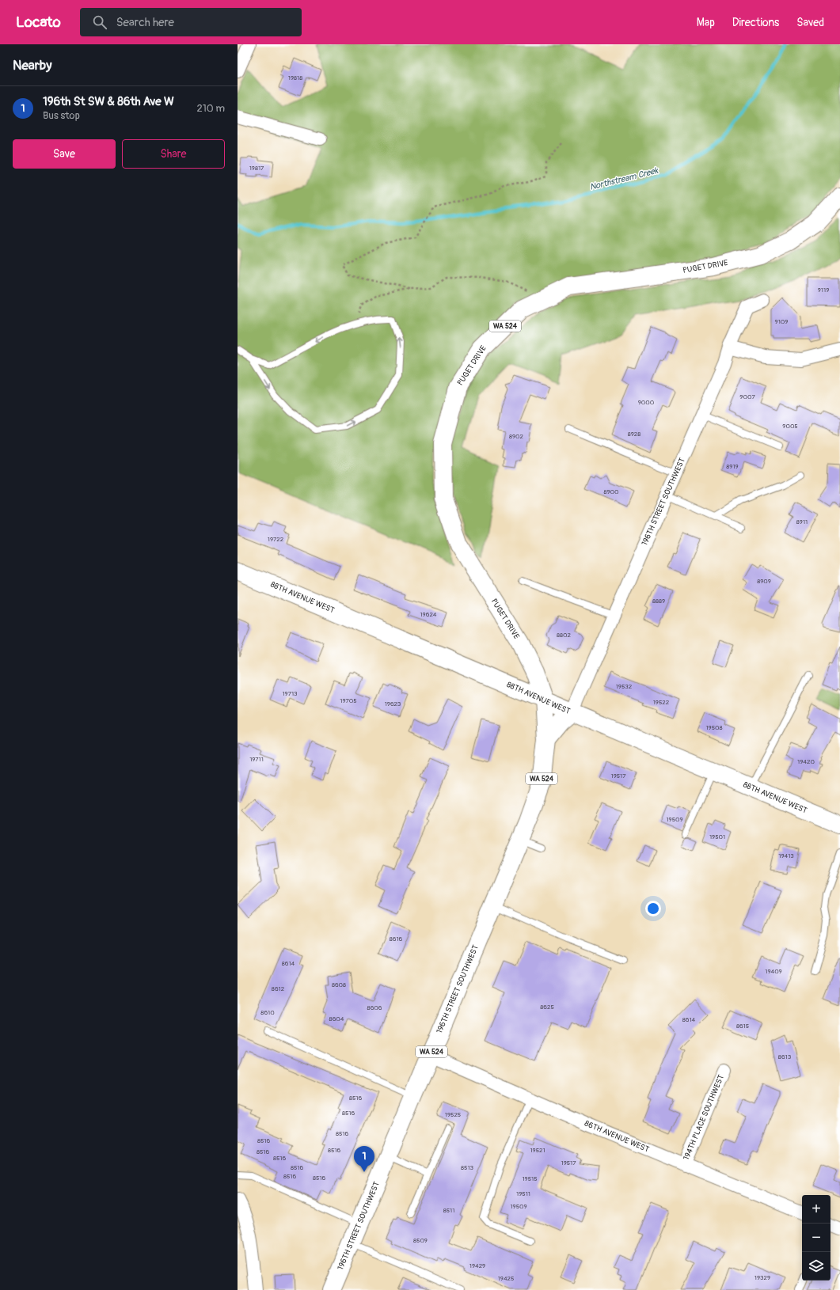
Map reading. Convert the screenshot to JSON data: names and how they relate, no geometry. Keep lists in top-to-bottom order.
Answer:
{
  "streets": {
    "main road": [
      "PUGET DRIVE",
      "WA 524",
      "196TH STREET SOUTHWEST",
      "88TH AVENUE WEST"
    ],
    "street": ["194TH PLACE SOUTHWEST", "86TH AVENUE WEST"]
  },
  "crossings": [
    ["PUGET DRIVE", "196TH STREET SOUTHWEST"],
    ["PUGET DRIVE", "88TH AVENUE WEST"],
    ["196TH STREET SOUTHWEST", "88TH AVENUE WEST"],
    ["196TH STREET SOUTHWEST", "86TH AVENUE WEST"],
    ["194TH PLACE SOUTHWEST", "86TH AVENUE WEST"]
  ],
  "water": ["Northstream Creek"],
  "house_numbers": [
    "19818",
    "19817",
    "9119",
    "9109",
    "9007",
    "9000",
    "9005",
    "8928",
    "8902",
    "8919",
    "8900",
    "8911",
    "19722",
    "8909",
    "8889",
    "19624",
    "8802",
    "19532",
    "19713",
    "19705",
    "19522",
    "19623",
    "19508",
    "19711",
    "19420",
    "19517",
    "19509",
    "19501",
    "19413",
    "8616",
    "8614",
    "19409",
    "8608",
    "8612",
    "8625",
    "8606",
    "8610",
    "8604",
    "8614",
    "8615",
    "8613",
    "8516",
    "8516",
    "19525",
    "8516",
    "8516",
    "8516",
    "19521",
    "8516",
    "8516",
    "19517",
    "8516",
    "8513",
    "8516",
    "8516",
    "19515",
    "19511",
    "19509",
    "8511",
    "8509",
    "19429",
    "19329",
    "19425"
  ],
  "page": {
    "header": "Locato",
    "search": "Search here",
    "nav": ["Map", "Directions", "Saved"],
    "heading": "Nearby",
    "list": [
      {
        "mark": "1",
        "name": "196th St SW & 86th Ave W",
        "note": "Bus stop",
        "value": "210 m"
      }
    ],
    "buttons": ["Save", "Share"],
    "pins": "1",
    "map_buttons": ["+", "−"]
  }
}
